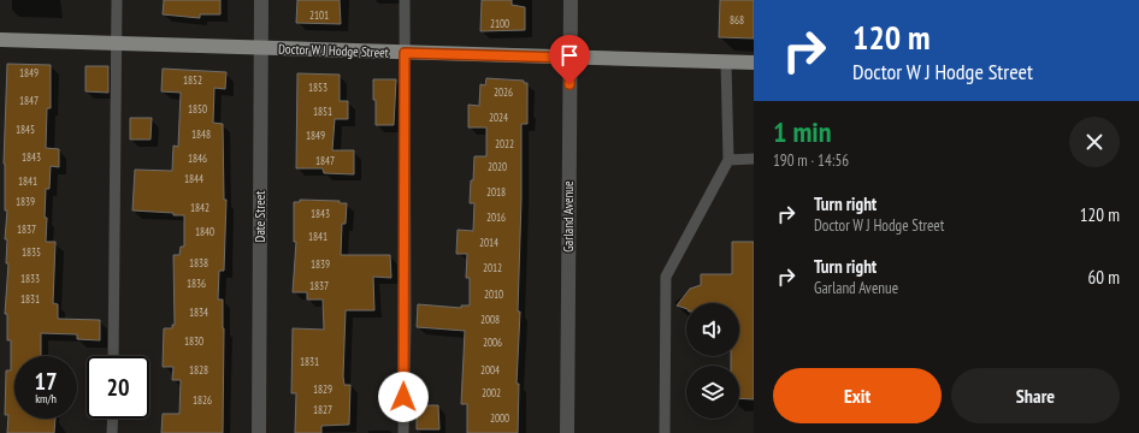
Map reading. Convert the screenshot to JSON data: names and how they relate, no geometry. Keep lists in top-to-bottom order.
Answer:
{
  "streets": {
    "main road": ["Doctor W J Hodge Street"],
    "street": ["Date Street", "Garland Avenue"]
  },
  "crossings": [
    ["Doctor W J Hodge Street", "Date Street"],
    ["Doctor W J Hodge Street", "Garland Avenue"]
  ],
  "house_numbers": [
    "2101",
    "868",
    "2100",
    "1849",
    "1852",
    "1853",
    "2026",
    "1847",
    "1850",
    "1851",
    "2024",
    "1845",
    "1848",
    "1849",
    "2022",
    "1843",
    "1846",
    "1847",
    "2020",
    "1844",
    "1841",
    "2018",
    "1839",
    "1842",
    "1843",
    "2016",
    "1837",
    "1840",
    "1841",
    "2014",
    "1835",
    "1838",
    "1839",
    "2012",
    "1833",
    "1836",
    "1837",
    "2010",
    "1831",
    "1834",
    "2008",
    "1830",
    "2006",
    "1831",
    "1828",
    "2004",
    "1829",
    "2002",
    "1826",
    "1827",
    "2000"
  ],
  "page": {
    "turn": ["120 m", "Doctor W J Hodge Street"],
    "heading": ["1 min", "190 m · 14:56"],
    "list": [
      {
        "name": "Turn right",
        "note": "Doctor W J Hodge Street",
        "value": "120 m"
      },
      {
        "name": "Turn right",
        "note": "Garland Avenue",
        "value": "60 m"
      }
    ],
    "speed": "17 km/h",
    "limit": "20",
    "buttons": ["Exit", "Share"]
  }
}
